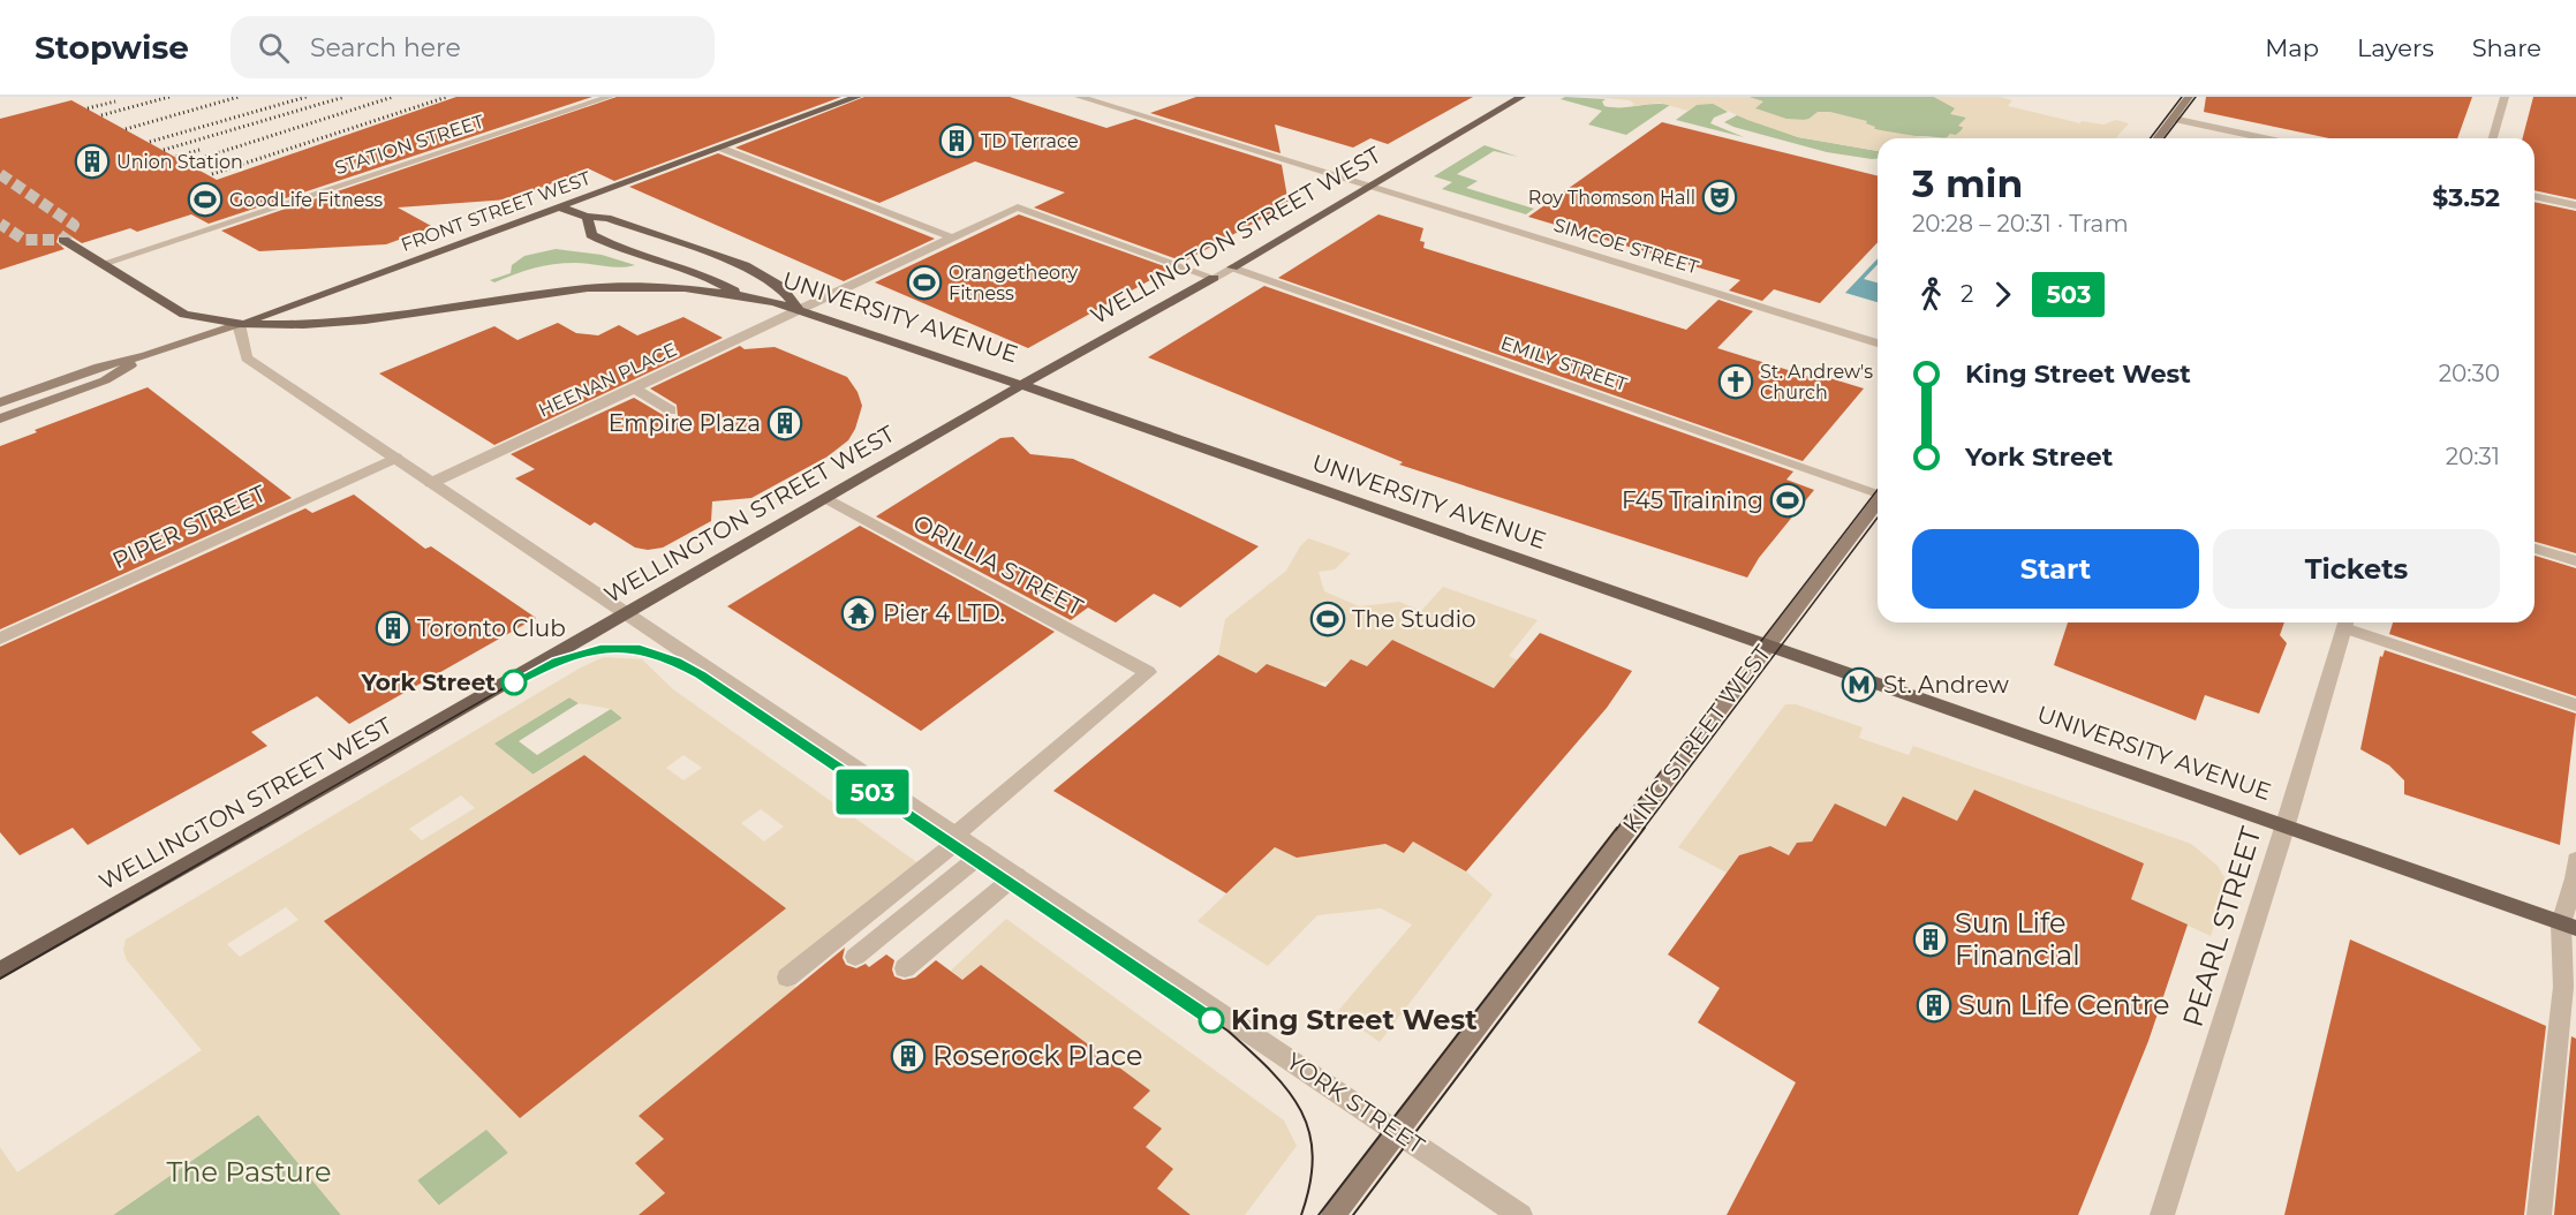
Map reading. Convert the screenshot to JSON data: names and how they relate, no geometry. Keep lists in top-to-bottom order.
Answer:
{
  "streets": {
    "main road": [
      "FRONT STREET WEST",
      "WELLINGTON STREET WEST",
      "UNIVERSITY AVENUE",
      "KING STREET WEST"
    ],
    "street": [
      "STATION STREET",
      "SIMCOE STREET",
      "EMILY STREET",
      "HEENAN PLACE",
      "PIPER STREET",
      "ORILLIA STREET",
      "PEARL STREET",
      "YORK STREET"
    ]
  },
  "crossings": [
    ["FRONT STREET WEST", "UNIVERSITY AVENUE"],
    ["FRONT STREET WEST", "YORK STREET"],
    ["WELLINGTON STREET WEST", "SIMCOE STREET"],
    ["WELLINGTON STREET WEST", "UNIVERSITY AVENUE"],
    ["WELLINGTON STREET WEST", "EMILY STREET"],
    ["WELLINGTON STREET WEST", "HEENAN PLACE"],
    ["WELLINGTON STREET WEST", "ORILLIA STREET"],
    ["WELLINGTON STREET WEST", "YORK STREET"],
    ["UNIVERSITY AVENUE", "HEENAN PLACE"],
    ["UNIVERSITY AVENUE", "KING STREET WEST"],
    ["UNIVERSITY AVENUE", "PEARL STREET"],
    ["UNIVERSITY AVENUE", "YORK STREET"],
    ["HEENAN PLACE", "YORK STREET"],
    ["PIPER STREET", "YORK STREET"],
    ["ORILLIA STREET", "YORK STREET"],
    ["KING STREET WEST", "YORK STREET"]
  ],
  "parks": ["The Pasture"],
  "places": {
    "building": [
      "TD Terrace",
      "Union Station",
      "Empire Plaza",
      "Toronto Club",
      "Sun Life Financial",
      "Sun Life Centre",
      "Roserock Place"
    ],
    "theatre": ["Roy Thomson Hall"],
    "sports": [
      "GoodLife Fitness",
      "Orangetheory Fitness",
      "F45 Training",
      "The Studio"
    ],
    "church": ["St. Andrew's Church"],
    "temple": ["Pier 4 LTD."],
    "other": ["York Street", "King Street West"],
    "metro station": ["St. Andrew"]
  },
  "lines": ["tram line 503"],
  "page": {
    "header": "Stopwise",
    "search": "Search here",
    "nav": ["Map", "Layers", "Share"],
    "on_map": "503",
    "heading": ["3 min", "20:28 – 20:31 · Tram", "$3.52"],
    "legs": ["2", "503"],
    "list": [
      {
        "name": "King Street West",
        "value": "20:30"
      },
      {
        "name": "York Street",
        "value": "20:31"
      }
    ],
    "buttons": ["Start", "Tickets"]
  }
}
